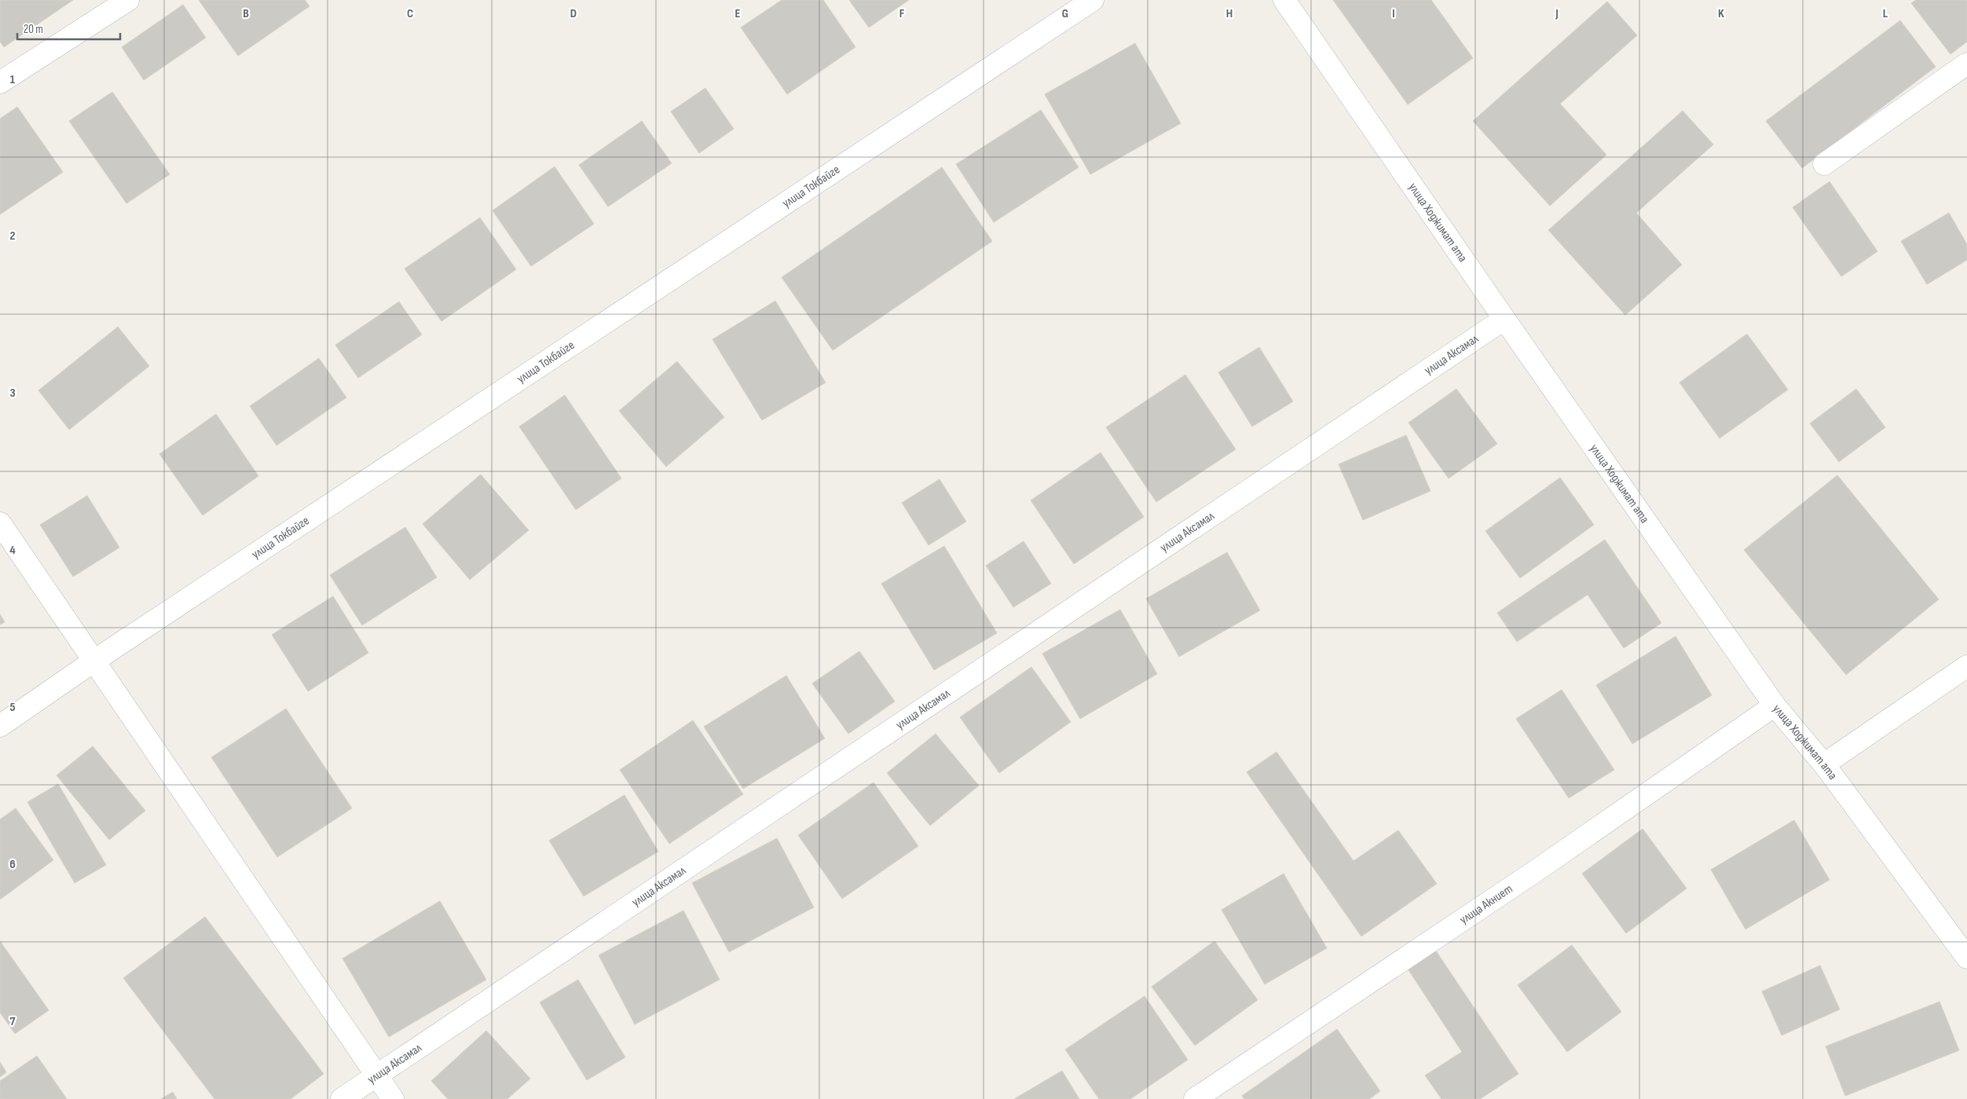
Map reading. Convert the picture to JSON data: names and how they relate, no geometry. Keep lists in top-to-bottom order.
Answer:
{
  "streets": {
    "street": [
      "улица Токбайге",
      "улица Ходжимат ата",
      "улица Аксамал",
      "улица Акниет"
    ]
  },
  "crossings": [
    ["улица Ходжимат ата", "улица Аксамал"],
    ["улица Ходжимат ата", "улица Акниет"]
  ],
  "scale_bar": "20 m",
  "grid": {
    "columns": [
      "B",
      "C",
      "D",
      "E",
      "F",
      "G",
      "H",
      "I",
      "J",
      "K",
      "L"
    ],
    "rows": [
      "1",
      "2",
      "3",
      "4",
      "5",
      "6",
      "7"
    ]
  }
}
